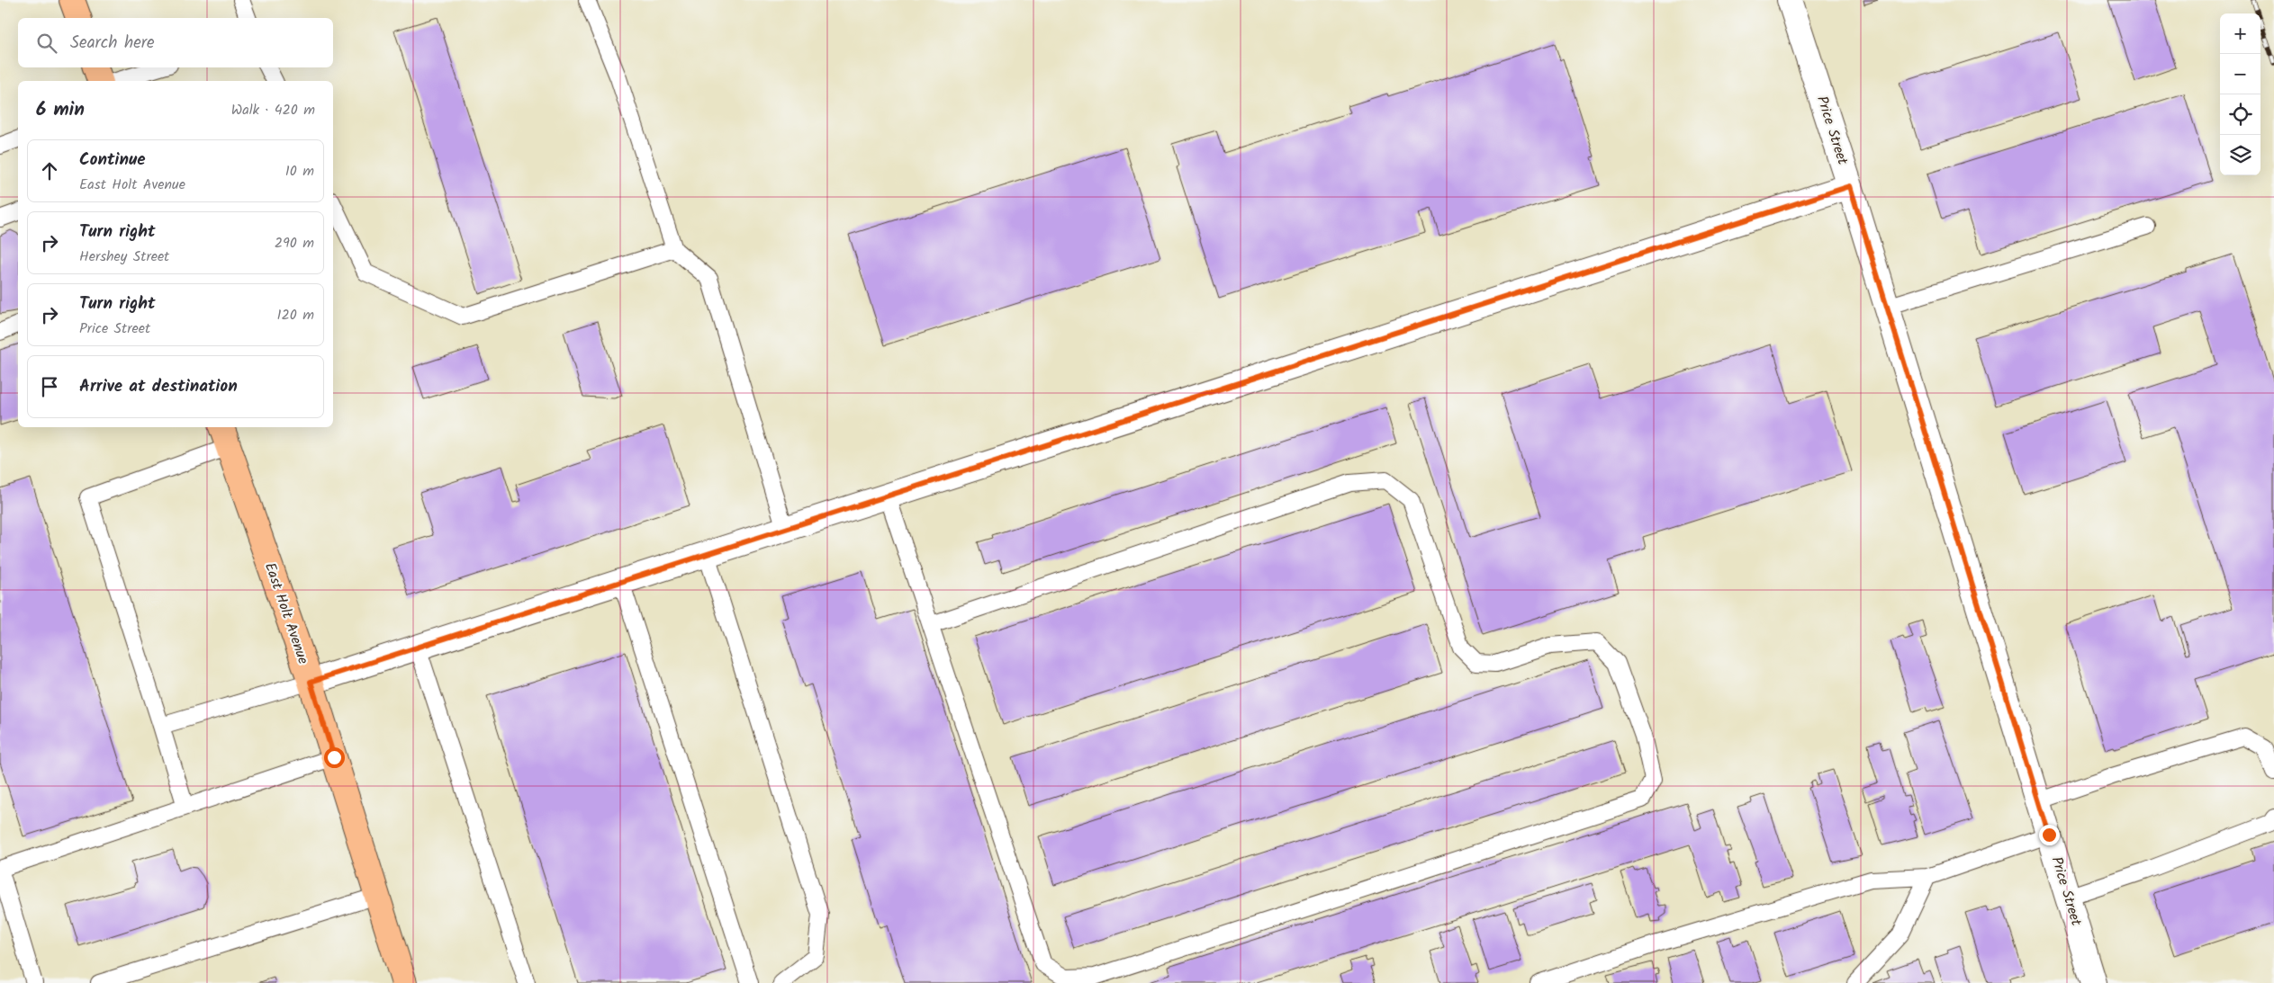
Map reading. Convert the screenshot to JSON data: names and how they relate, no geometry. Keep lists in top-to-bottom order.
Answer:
{
  "streets": {
    "main road": ["East Holt Avenue"],
    "street": ["Price Street"]
  },
  "page": {
    "map_buttons": ["+", "−"],
    "search": "Search here",
    "heading": ["6 min", "Walk · 420 m"],
    "list": [
      ["Continue", "East Holt Avenue", "10 m"],
      ["Turn right", "Hershey Street", "290 m"],
      ["Turn right", "Price Street", "120 m"],
      "Arrive at destination"
    ]
  }
}
